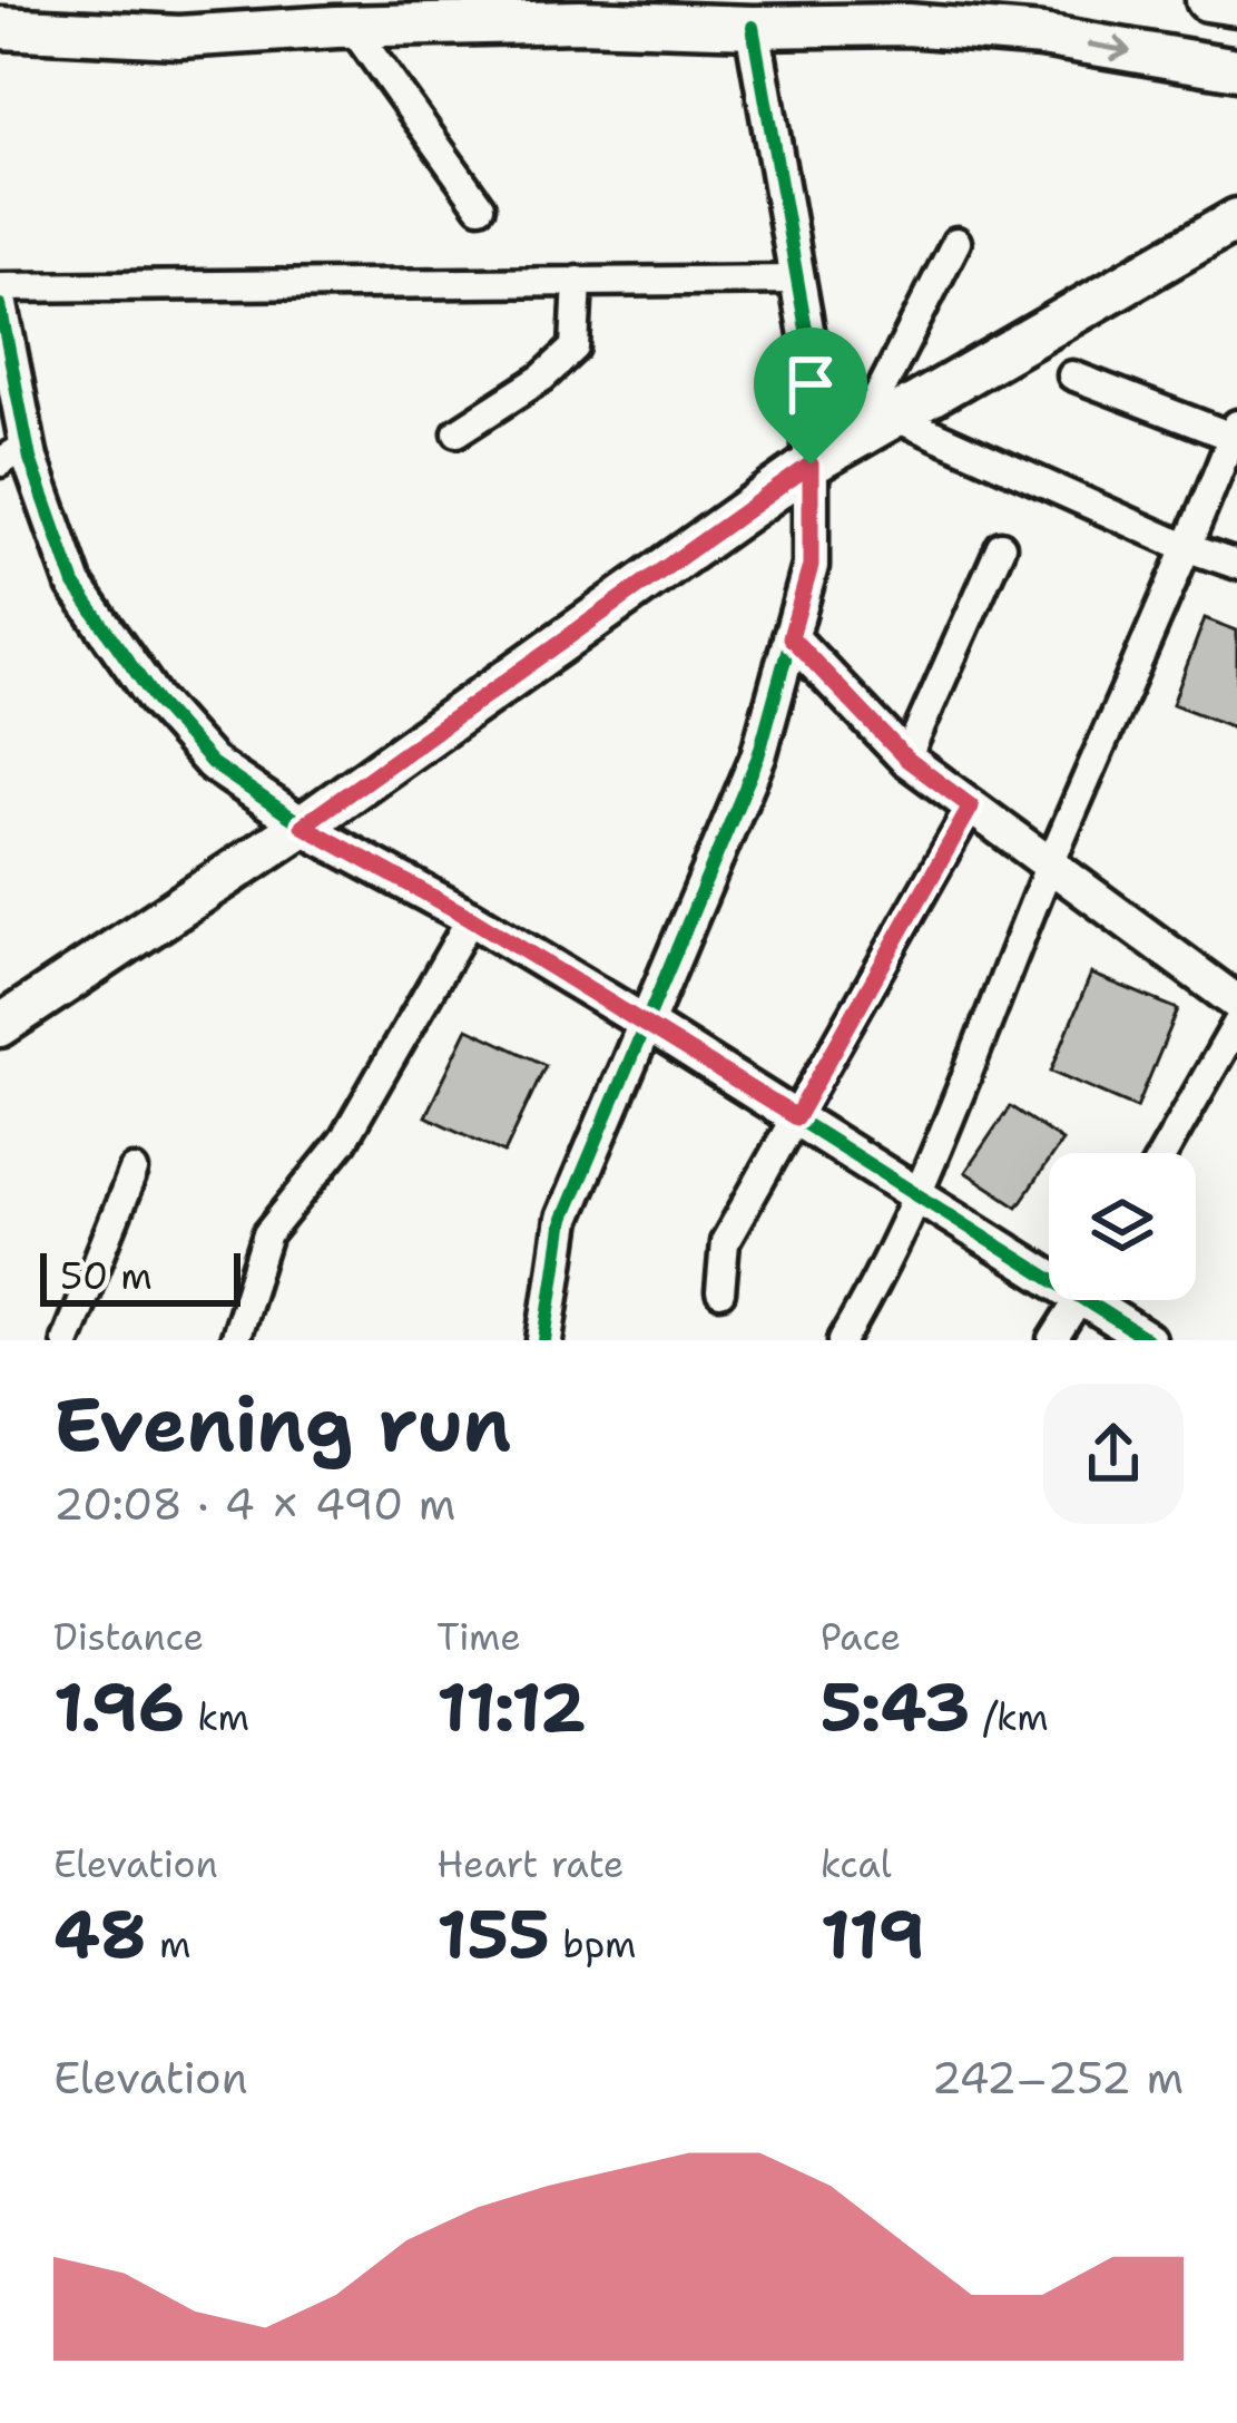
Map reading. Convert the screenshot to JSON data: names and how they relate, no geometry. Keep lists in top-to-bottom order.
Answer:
{
  "scale_bar": "50 m",
  "page": {
    "scale": "50 m",
    "heading": ["Evening run", "20:08 · 4 × 490 m"],
    "stats": [
      ["Distance", "1.96 km"],
      ["Time", "11:12"],
      ["Pace", "5:43 /km"],
      ["Elevation", "48 m"],
      ["Heart rate", "155 bpm"],
      ["kcal", "119"]
    ],
    "chart": ["Elevation", "242–252 m"]
  }
}
